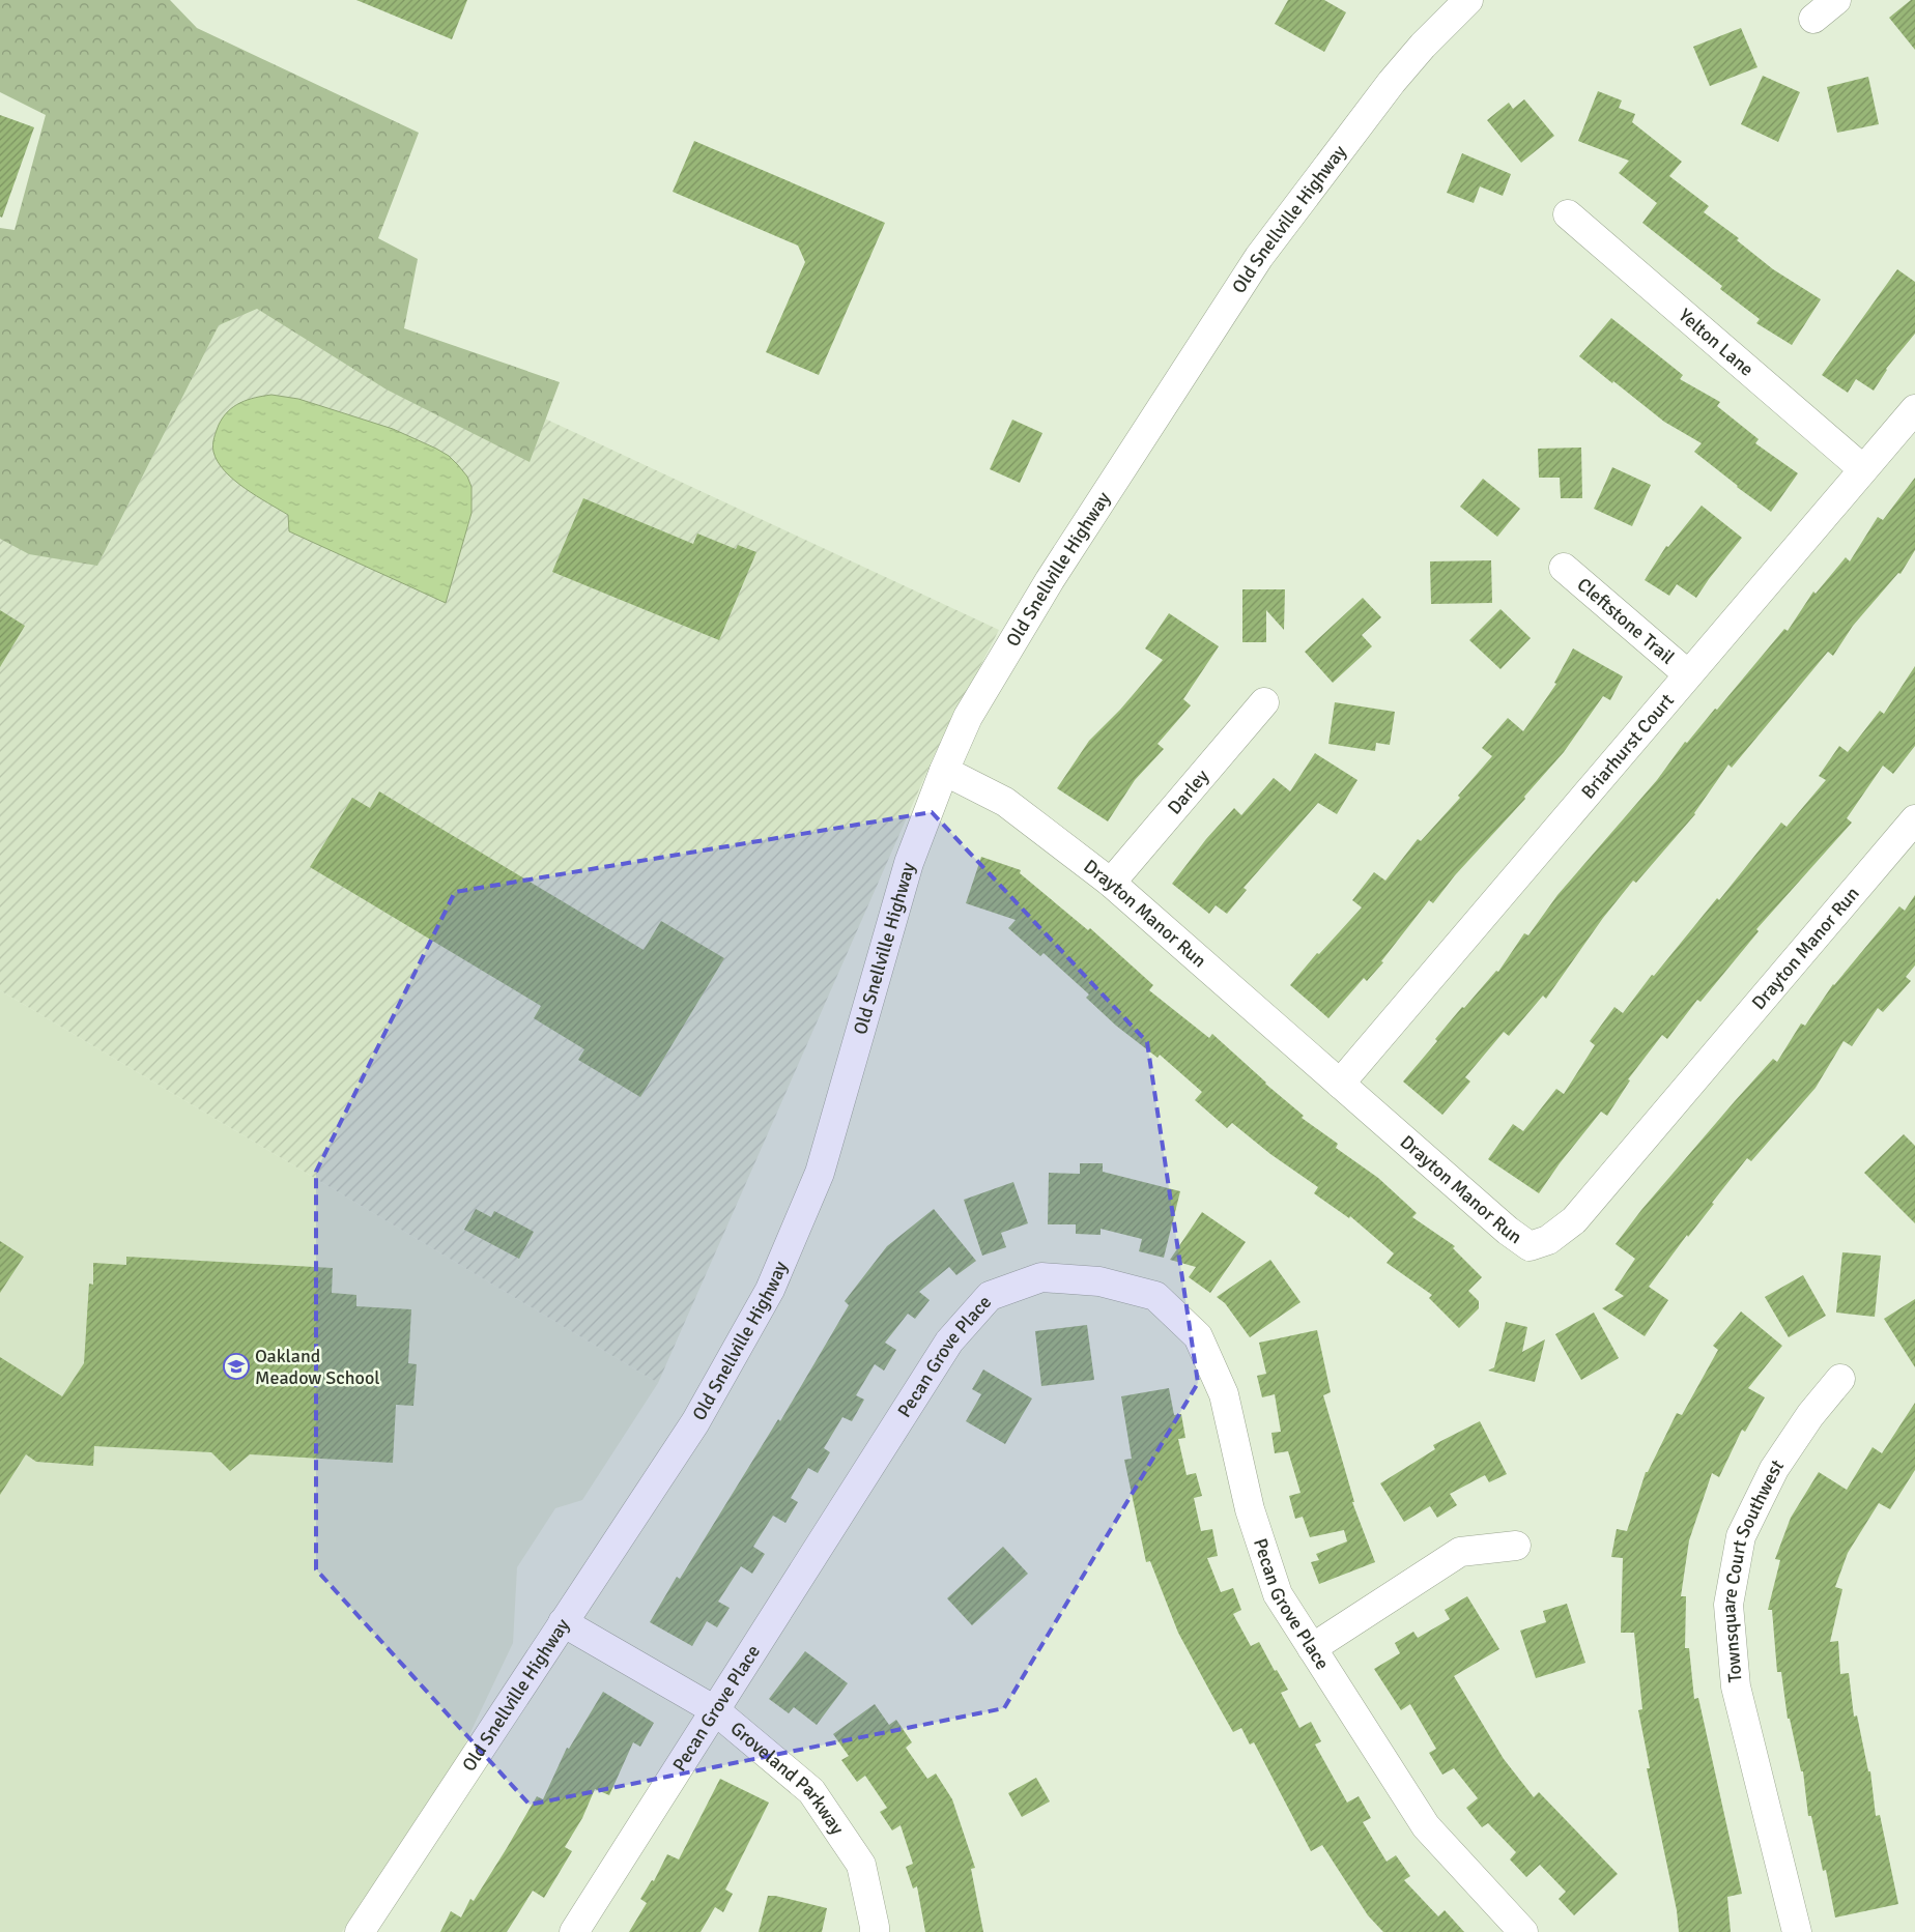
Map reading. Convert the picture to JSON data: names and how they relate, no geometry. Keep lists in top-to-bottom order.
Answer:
{
  "streets": {
    "street": [
      "Old Snellville Highway",
      "Yelton Lane",
      "Cleftstone Trail",
      "Briarhurst Court",
      "Darley",
      "Drayton Manor Run",
      "Pecan Grove Place",
      "Townsquare Court Southwest",
      "Groveland Parkway"
    ]
  },
  "crossings": [
    ["Old Snellville Highway", "Drayton Manor Run"],
    ["Old Snellville Highway", "Groveland Parkway"],
    ["Yelton Lane", "Briarhurst Court"],
    ["Cleftstone Trail", "Briarhurst Court"],
    ["Briarhurst Court", "Drayton Manor Run"],
    ["Darley", "Drayton Manor Run"],
    ["Pecan Grove Place", "Groveland Parkway"]
  ],
  "places": {
    "school or university": ["Oakland Meadow School"]
  }
}
